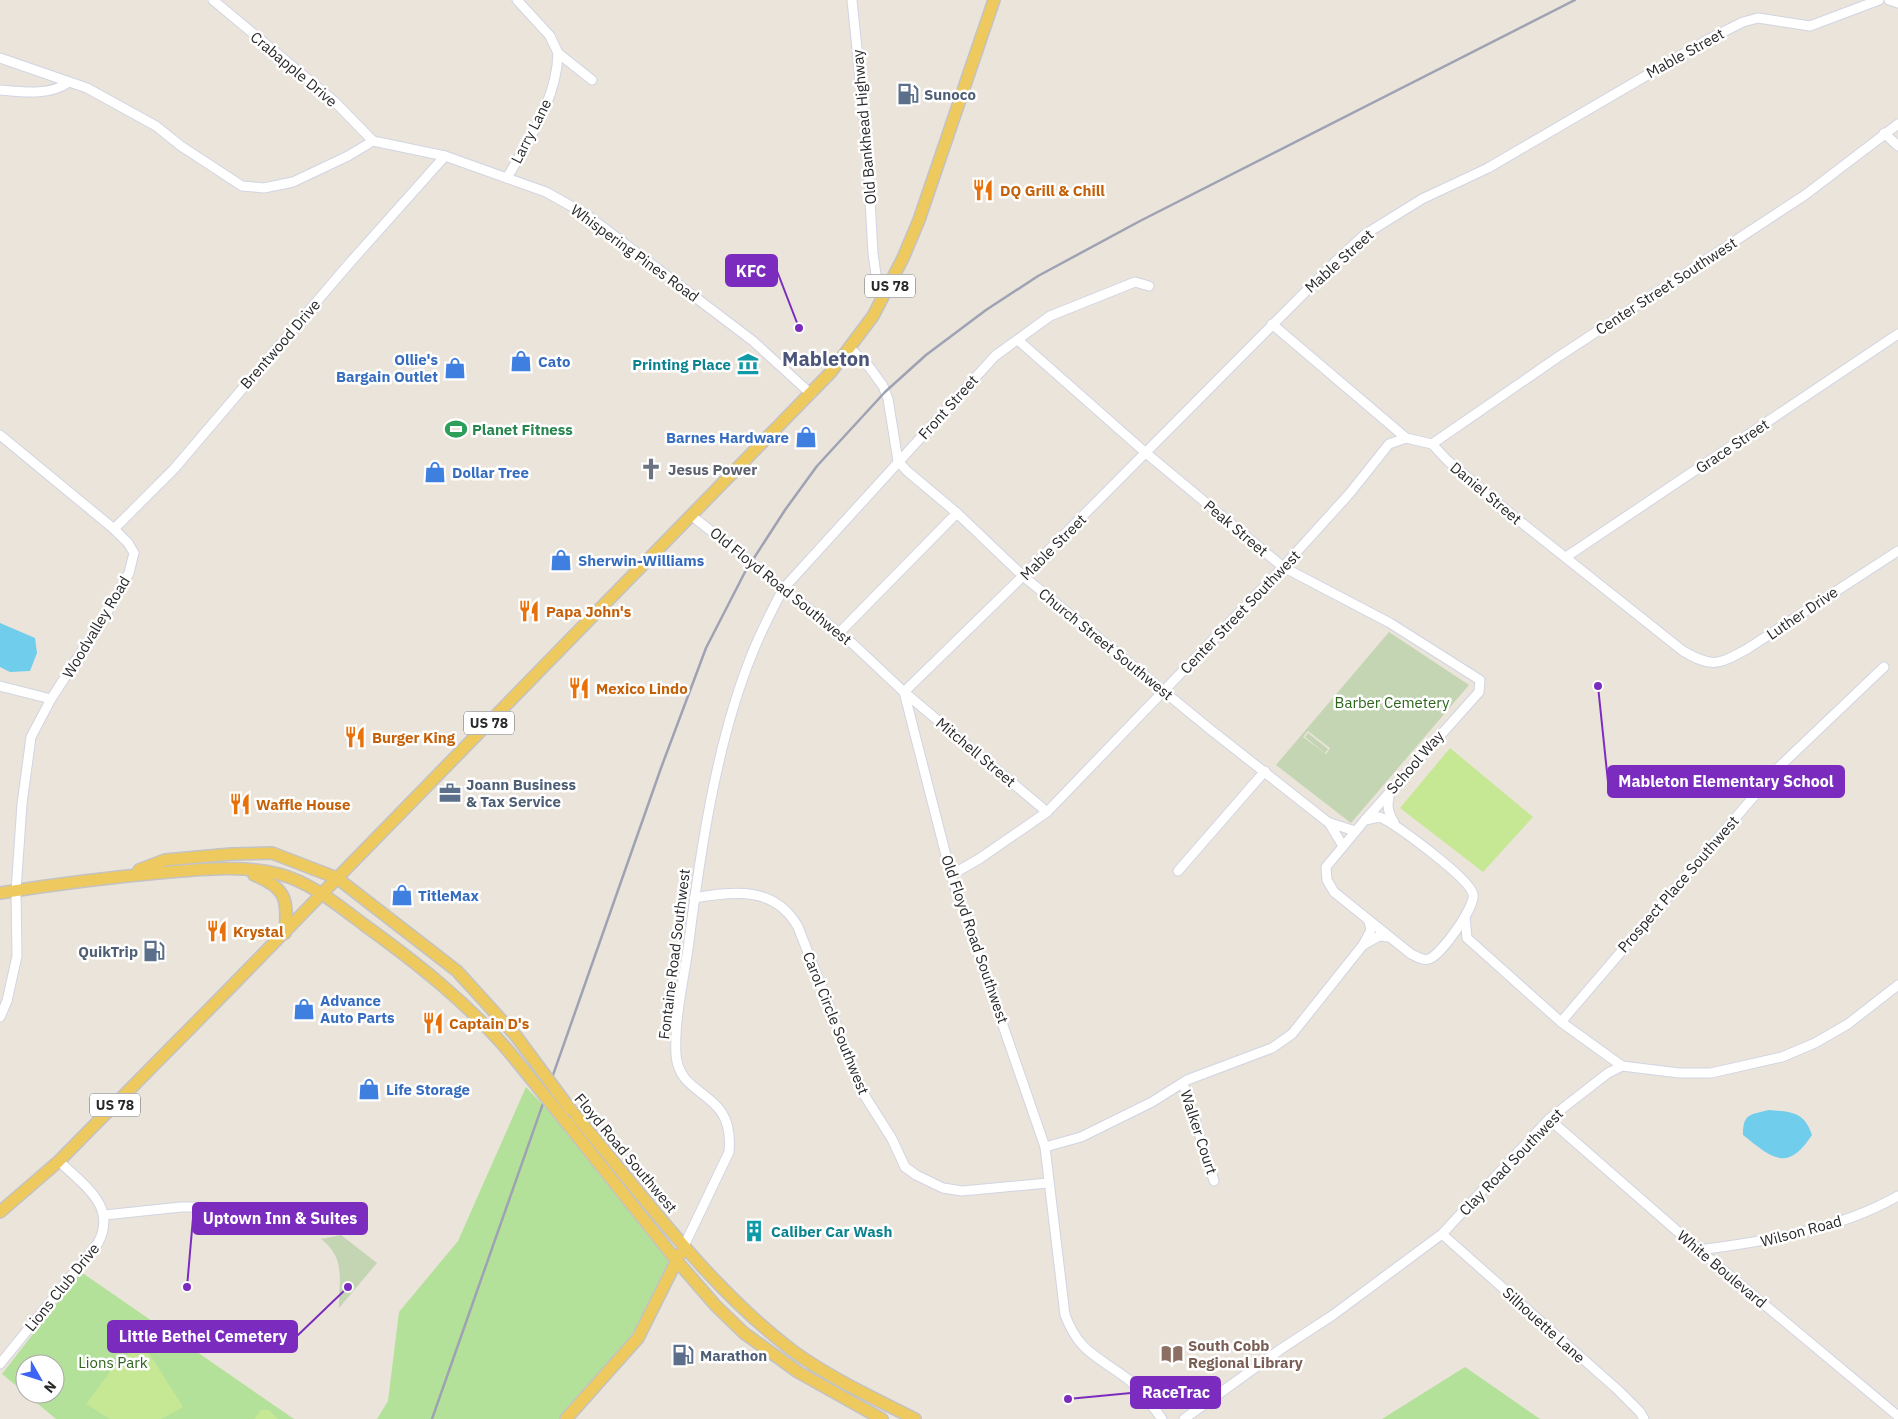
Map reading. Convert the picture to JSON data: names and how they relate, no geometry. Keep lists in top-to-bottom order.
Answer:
{
  "streets": {
    "main road": ["US 78", "Fontaine Road Southwest", "Floyd Road Southwest"],
    "street": [
      "Mable Street",
      "Crabapple Drive",
      "Old Bankhead Highway",
      "Larry Lane",
      "Whispering Pines Road",
      "Center Street Southwest",
      "Brentwood Drive",
      "Front Street",
      "Grace Street",
      "Daniel Street",
      "Peak Street",
      "Old Floyd Road Southwest",
      "Luther Drive",
      "Woodvalley Road",
      "Church Street Southwest",
      "Mitchell Street",
      "School Way",
      "Prospect Place Southwest",
      "Carol Circle Southwest",
      "Walker Court",
      "Clay Road Southwest",
      "Wilson Road",
      "White Boulevard",
      "Lions Club Drive",
      "Silhouette Lane"
    ]
  },
  "crossings": [
    ["Mable Street", "Peak Street"],
    ["Mable Street", "Old Floyd Road Southwest"],
    ["Mable Street", "Church Street Southwest"],
    ["Mable Street", "Mitchell Street"],
    ["Crabapple Drive", "Whispering Pines Road"],
    ["Old Bankhead Highway", "US 78"],
    ["Larry Lane", "Whispering Pines Road"],
    ["Whispering Pines Road", "US 78"],
    ["Whispering Pines Road", "Brentwood Drive"],
    ["US 78", "Old Floyd Road Southwest"],
    ["US 78", "Floyd Road Southwest"],
    ["Center Street Southwest", "Daniel Street"],
    ["Center Street Southwest", "Peak Street"],
    ["Center Street Southwest", "Old Floyd Road Southwest"],
    ["Center Street Southwest", "Church Street Southwest"],
    ["Center Street Southwest", "Mitchell Street"],
    ["Brentwood Drive", "Woodvalley Road"],
    ["Front Street", "Peak Street"],
    ["Front Street", "Old Floyd Road Southwest"],
    ["Front Street", "Church Street Southwest"],
    ["Front Street", "Fontaine Road Southwest"],
    ["Grace Street", "Daniel Street"],
    ["Daniel Street", "Luther Drive"],
    ["Peak Street", "School Way"],
    ["Old Floyd Road Southwest", "Mitchell Street"],
    ["Old Floyd Road Southwest", "Fontaine Road Southwest"],
    ["Old Floyd Road Southwest", "Carol Circle Southwest"],
    ["Fontaine Road Southwest", "Carol Circle Southwest"],
    ["Fontaine Road Southwest", "Floyd Road Southwest"],
    ["Clay Road Southwest", "White Boulevard"],
    ["Clay Road Southwest", "Silhouette Lane"],
    ["Wilson Road", "White Boulevard"]
  ],
  "districts": ["Mableton"],
  "parks": ["Barber Cemetery", "Lions Park"],
  "places": {
    "fuel station": ["Sunoco", "QuikTrip", "Marathon"],
    "restaurant": [
      "DQ Grill & Chill",
      "Papa John's",
      "Mexico Lindo",
      "Burger King",
      "Waffle House",
      "Krystal",
      "Captain D's"
    ],
    "other": [
      "KFC",
      "Mableton Elementary School",
      "Uptown Inn & Suites",
      "Little Bethel Cemetery",
      "RaceTrac"
    ],
    "shop": [
      "Cato",
      "Ollie's Bargain Outlet",
      "Barnes Hardware",
      "Dollar Tree",
      "Sherwin-Williams",
      "TitleMax",
      "Advance Auto Parts",
      "Life Storage"
    ],
    "museum": ["Printing Place"],
    "sports": ["Planet Fitness"],
    "church": ["Jesus Power"],
    "office": ["Joann Business & Tax Service"],
    "building": ["Caliber Car Wash"],
    "library": ["South Cobb Regional Library"]
  },
  "north": "bottom right"
}
